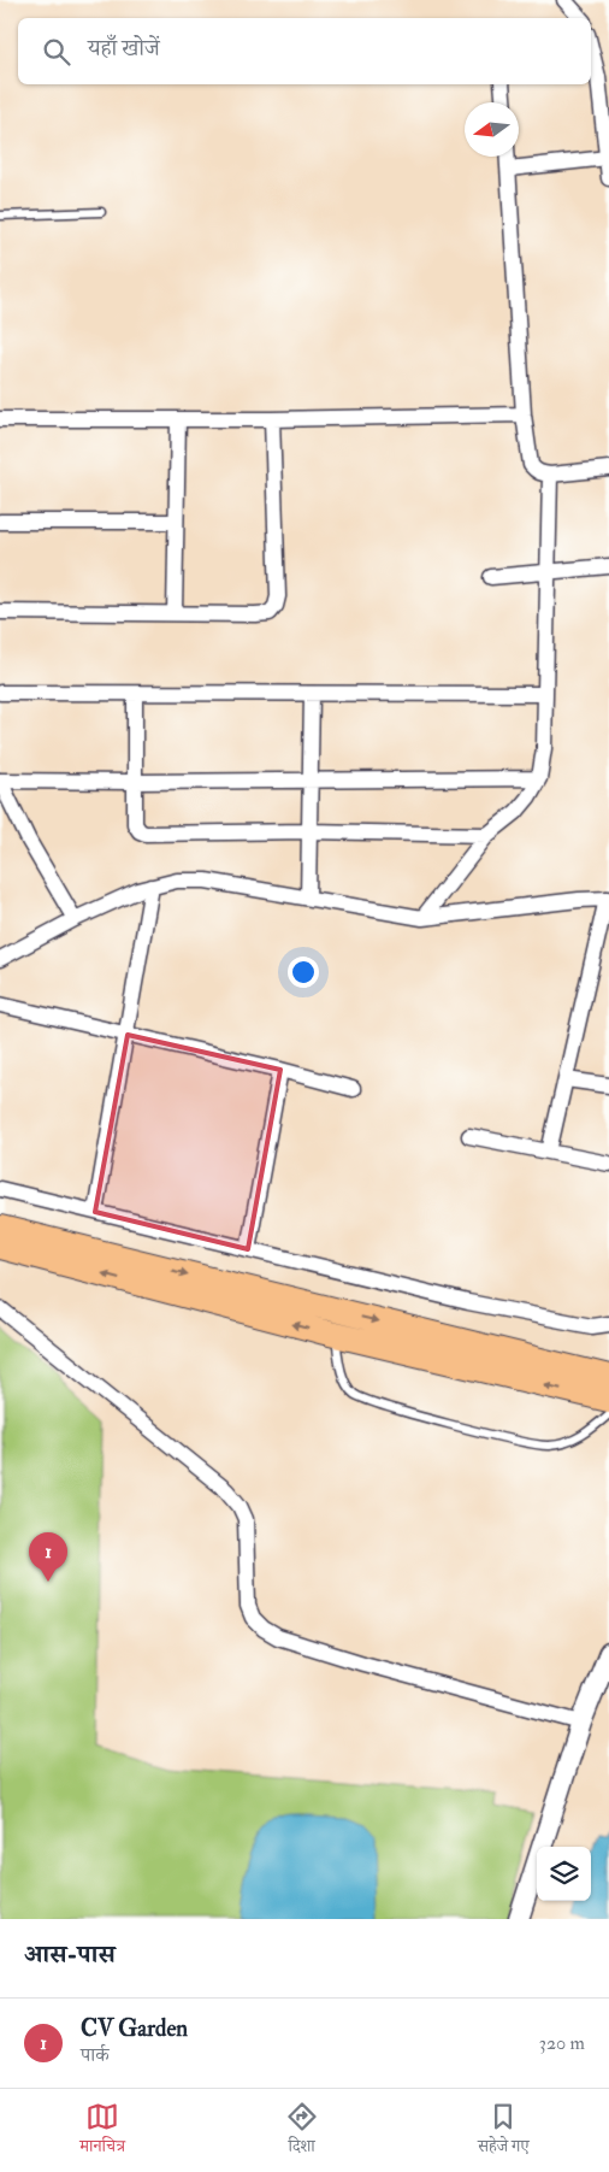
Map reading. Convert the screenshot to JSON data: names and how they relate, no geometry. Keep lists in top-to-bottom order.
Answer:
{
  "north": "left",
  "page": {
    "search": "यहाँ खोजें",
    "pins": "1",
    "heading": "आस-पास",
    "list": [
      {
        "mark": "1",
        "name": "CV Garden",
        "note": "पार्क",
        "value": "320 m"
      }
    ],
    "nav": ["मानचित्र", "दिशा", "सहेजे गए"]
  }
}
